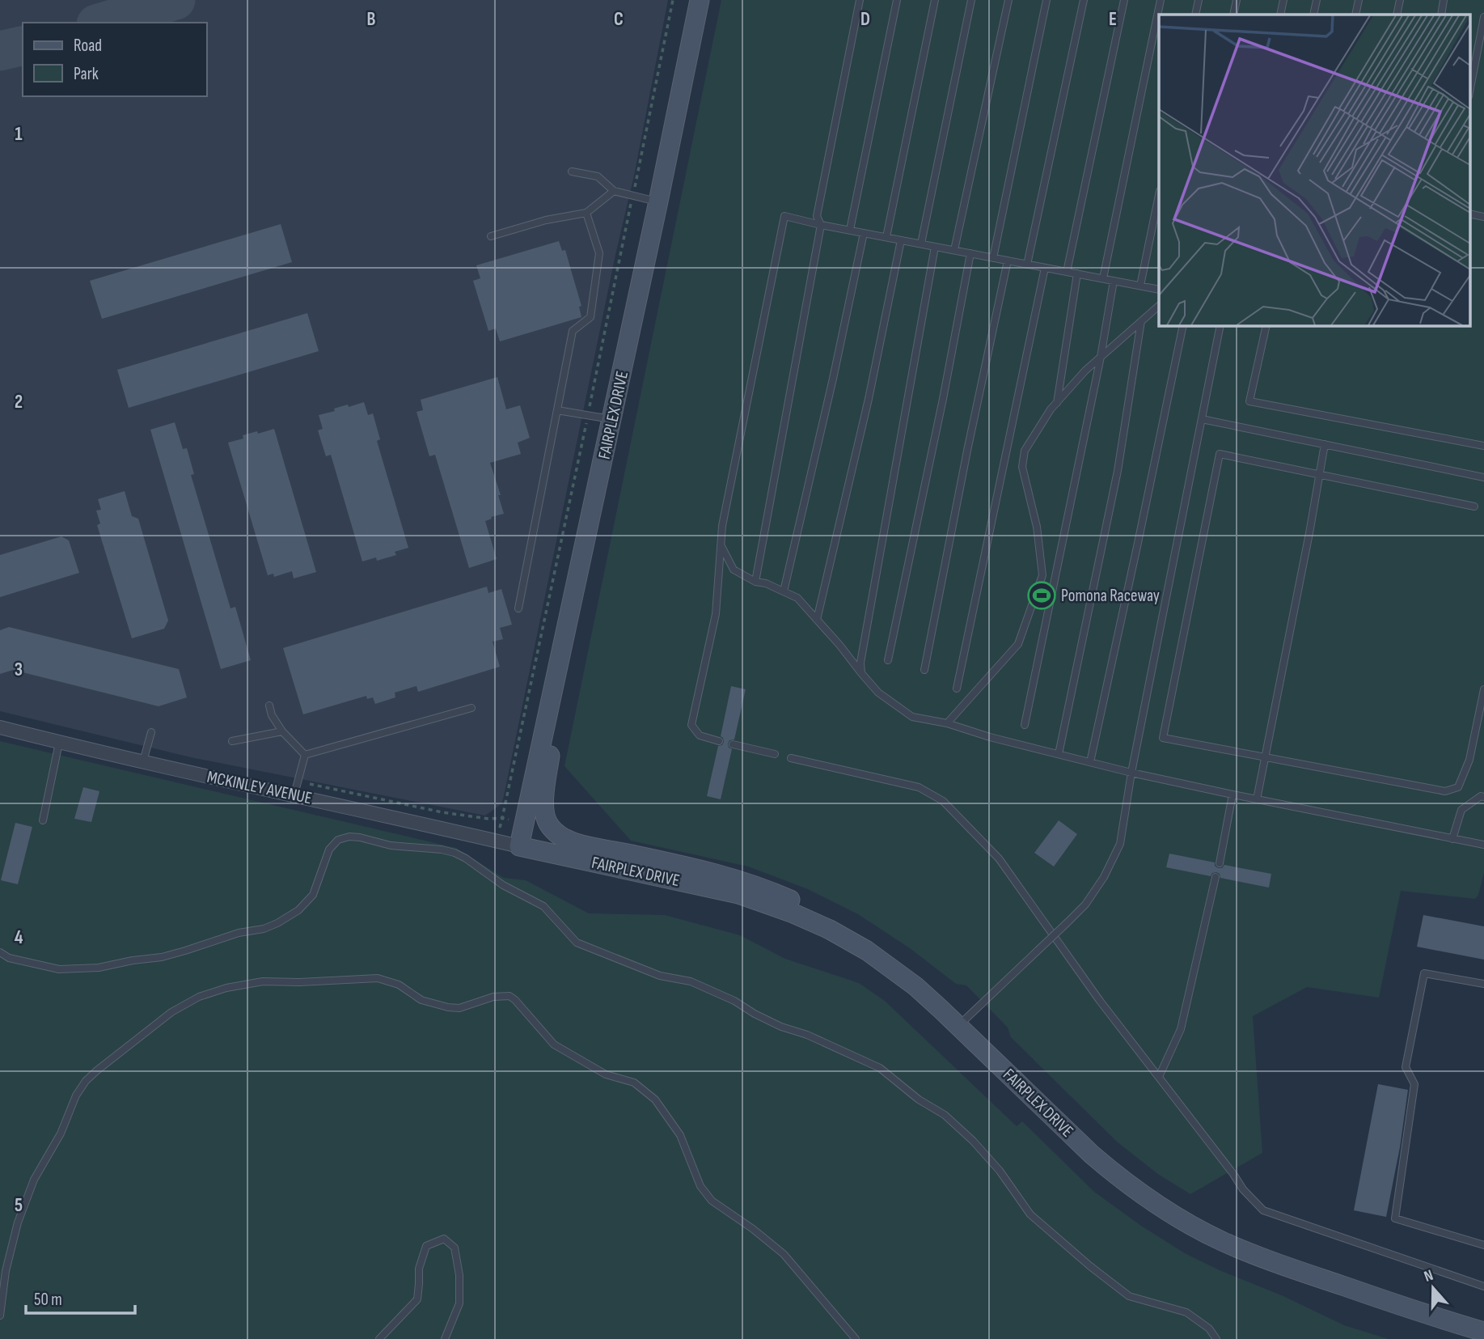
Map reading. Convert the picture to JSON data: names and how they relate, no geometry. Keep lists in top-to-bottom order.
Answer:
{
  "streets": {
    "street": ["FAIRPLEX DRIVE", "MCKINLEY AVENUE"]
  },
  "crossings": [
    ["FAIRPLEX DRIVE", "MCKINLEY AVENUE"]
  ],
  "places": {
    "sports": ["Pomona Raceway"]
  },
  "legend": ["Road", "Park"],
  "scale_bar": "50 m",
  "north": "top",
  "grid": {
    "columns": [
      "B",
      "C",
      "D",
      "E"
    ],
    "rows": [
      "1",
      "2",
      "3",
      "4",
      "5"
    ]
  }
}
